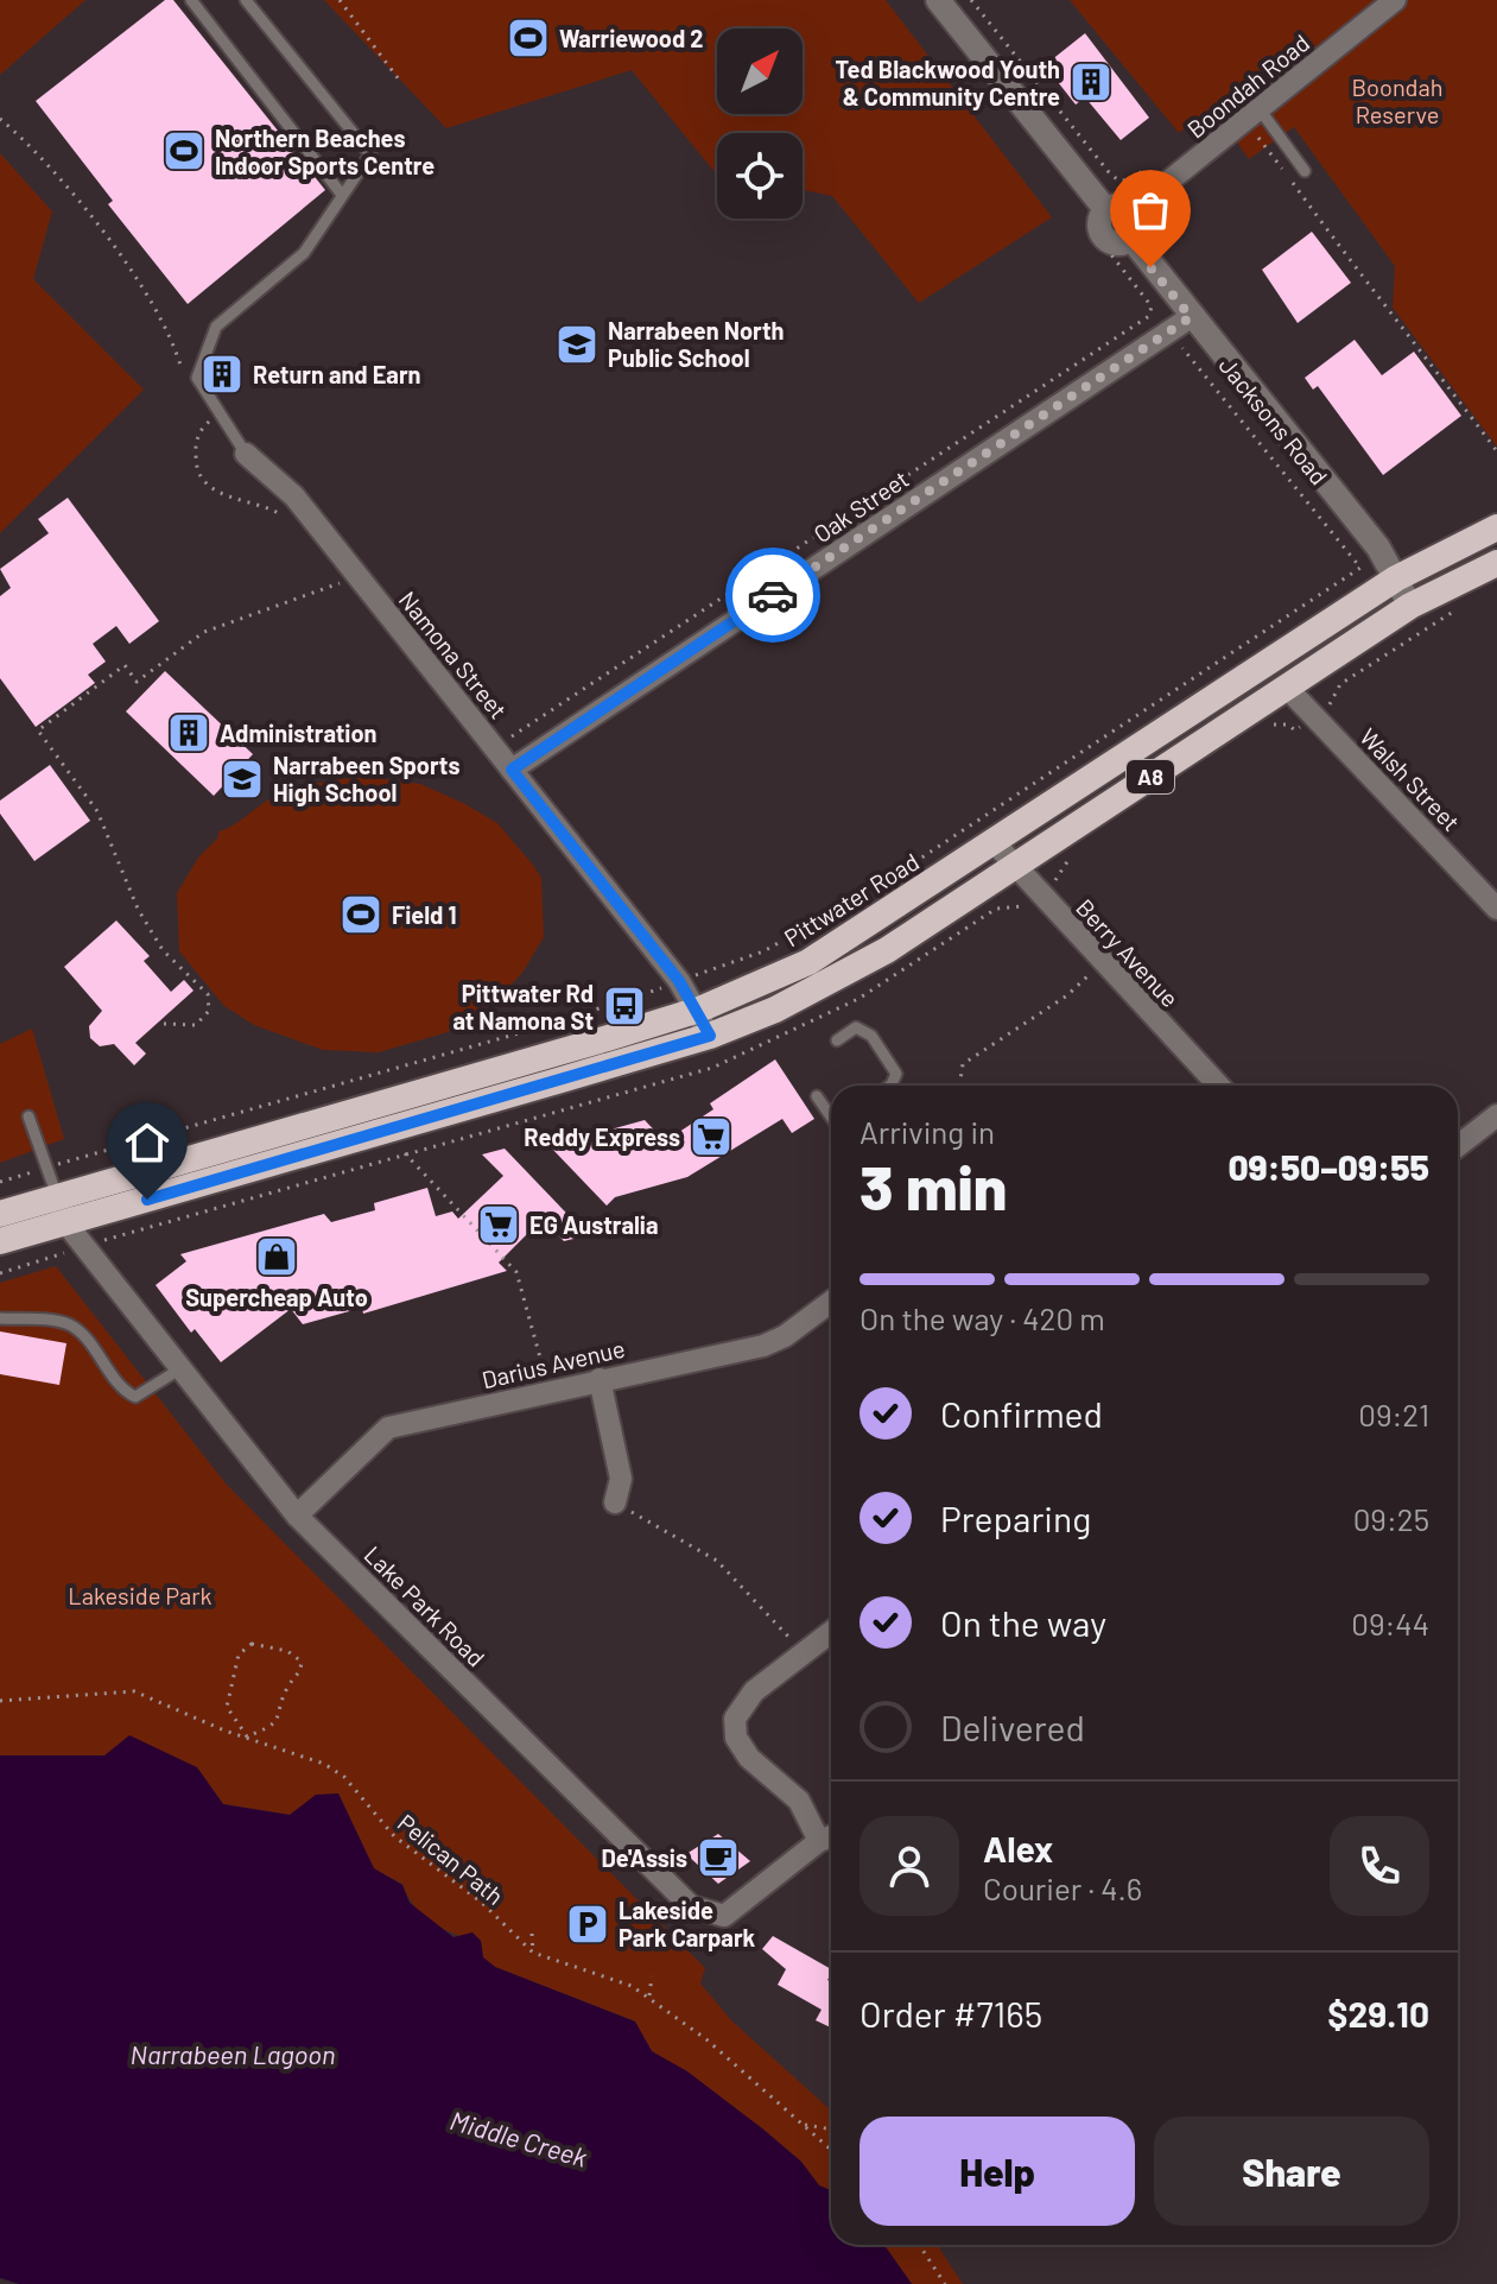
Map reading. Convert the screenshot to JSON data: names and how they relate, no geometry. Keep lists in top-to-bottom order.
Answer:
{
  "streets": {
    "highway": ["A8", "Pittwater Road"],
    "street": [
      "Boondah Road",
      "Jacksons Road",
      "Oak Street",
      "Namona Street",
      "Walsh Street",
      "Berry Avenue",
      "Darius Avenue",
      "Lake Park Road"
    ],
    "path": ["Pelican Path"]
  },
  "crossings": [
    ["Boondah Road", "Jacksons Road"],
    ["Jacksons Road", "Oak Street"],
    ["Jacksons Road", "A8"],
    ["Jacksons Road", "Pittwater Road"],
    ["Oak Street", "Namona Street"],
    ["Namona Street", "A8"],
    ["Namona Street", "Pittwater Road"],
    ["A8", "Walsh Street"],
    ["A8", "Berry Avenue"],
    ["A8", "Lake Park Road"],
    ["Pittwater Road", "Berry Avenue"],
    ["Pittwater Road", "Lake Park Road"],
    ["Darius Avenue", "Lake Park Road"]
  ],
  "water": ["Narrabeen Lagoon", "Middle Creek"],
  "parks": ["Boondah Reserve", "Lakeside Park"],
  "places": {
    "sports": ["Warriewood 2", "Northern Beaches Indoor Sports Centre", "Field 1"],
    "building": ["Ted Blackwood Youth & Community Centre", "Return and Earn", "Administration"],
    "school or university": ["Narrabeen North Public School", "Narrabeen Sports High School"],
    "bus stop": ["Pittwater Rd at Namona St"],
    "supermarket": ["Reddy Express", "EG Australia"],
    "shop": ["Supercheap Auto"],
    "cafe": ["De'Assis"],
    "parking": ["Lakeside Park Carpark"]
  },
  "north": "top right",
  "page": {
    "heading": ["3 min", "Arriving in", "09:50–09:55"],
    "panel": [
      "Alex",
      "Courier · 4.6",
      "Order #7165",
      "$29.10"
    ],
    "bar": "On the way · 420 m",
    "list": [
      ["Confirmed", "09:21"],
      ["Preparing", "09:25"],
      ["On the way", "09:44"],
      "Delivered"
    ],
    "buttons": ["Help", "Share"]
  }
}
